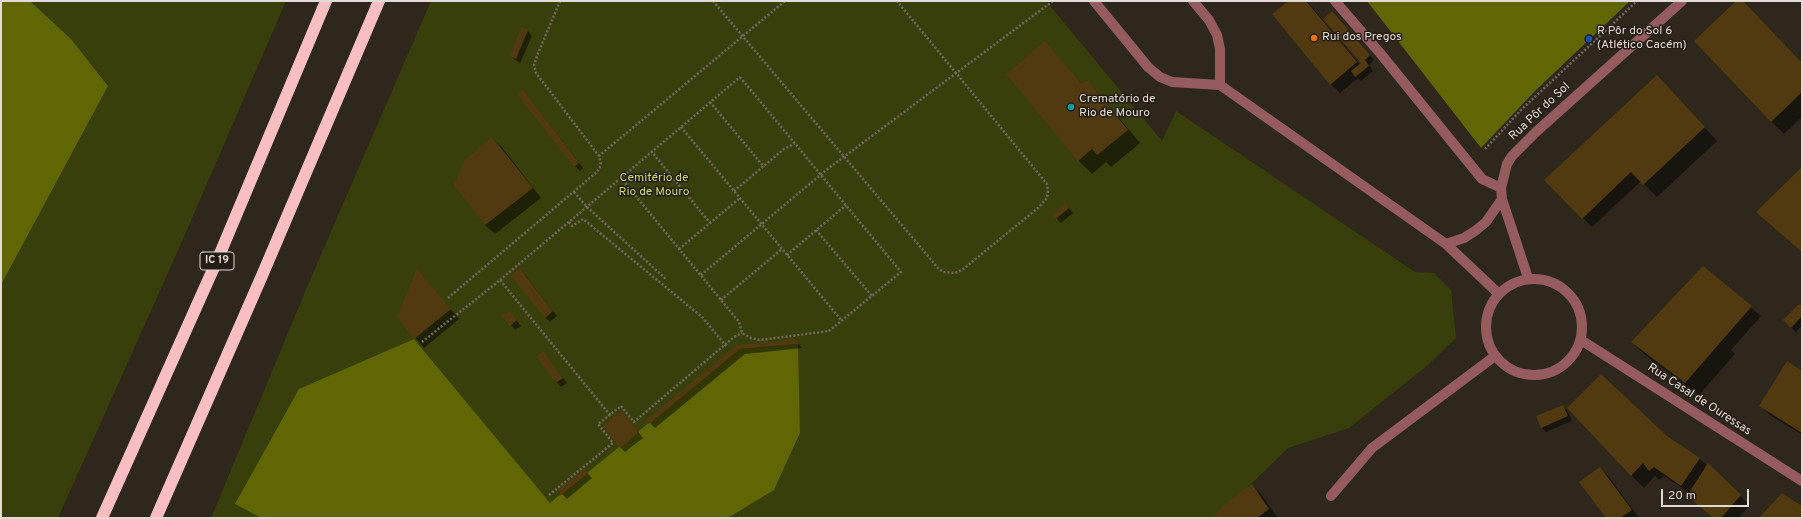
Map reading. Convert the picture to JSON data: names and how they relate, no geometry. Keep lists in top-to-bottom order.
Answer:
{
  "streets": {
    "highway": ["IC 19"],
    "street": ["Rua Pôr do Sol", "Rua Casal de Ouressas"]
  },
  "crossings": [
    ["Rua Pôr do Sol", "Rua Casal de Ouressas"]
  ],
  "parks": ["Cemitério de Rio de Mouro"],
  "places": ["Rui dos Pregos", "R Pôr do Sol 6 (Atlético Cacém)", "Crematório de Rio de Mouro"],
  "scale_bar": "20 m"
}
